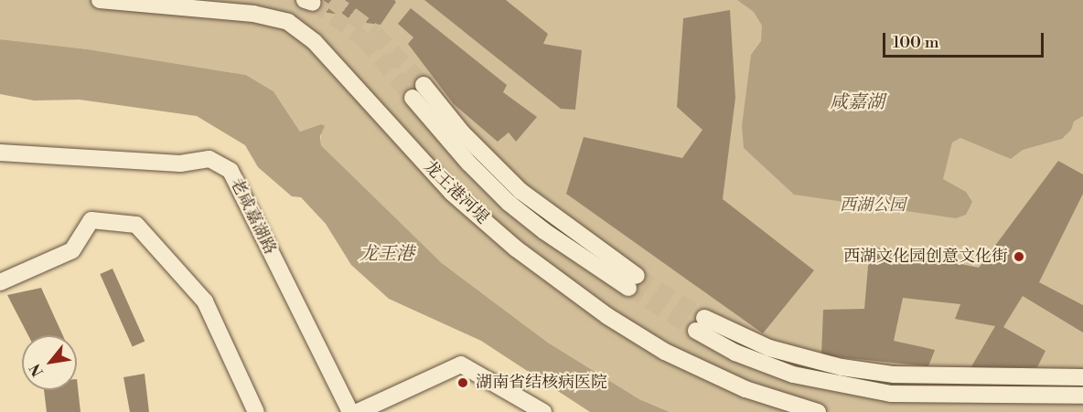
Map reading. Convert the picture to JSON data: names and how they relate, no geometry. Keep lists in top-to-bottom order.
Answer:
{
  "streets": {
    "street": ["龙王港河堤", "老咸嘉湖路"]
  },
  "water": ["咸嘉湖", "龙王港"],
  "parks": ["西湖公园"],
  "places": ["西湖文化园创意文化街", "湖南省结核病医院"],
  "scale_bar": "100 m",
  "north": "bottom left"
}
